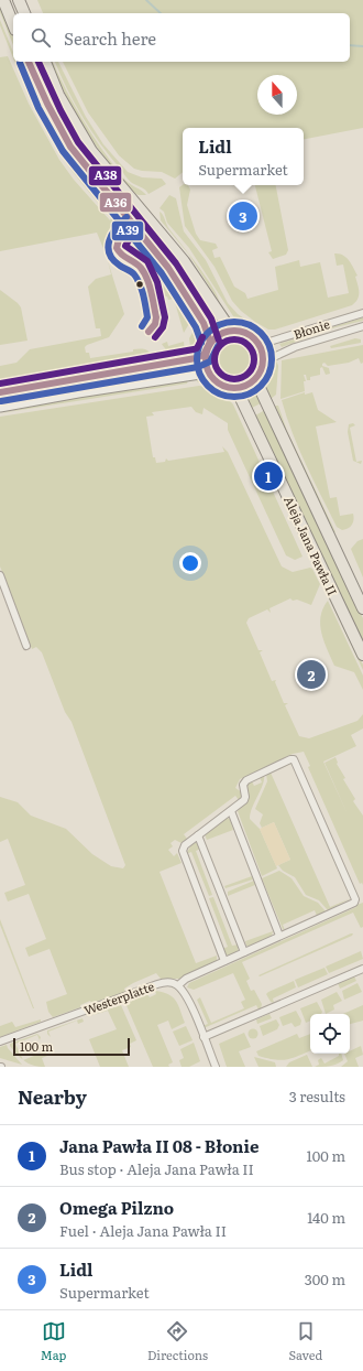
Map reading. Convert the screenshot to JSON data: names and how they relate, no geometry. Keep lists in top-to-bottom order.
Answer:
{
  "streets": {
    "main road": ["Aleja Jana Pawła II"],
    "street": ["Błonie", "Westerplatte"]
  },
  "crossings": [
    ["Błonie", "Aleja Jana Pawła II"]
  ],
  "lines": ["transit line A36", "transit line A38", "transit line A39"],
  "scale_bar": "100 m",
  "north": "top",
  "page": {
    "search": "Search here",
    "popup": ["Lidl", "Supermarket"],
    "pins": ["3", "1", "2"],
    "scale": "100 m",
    "heading": ["Nearby", "3 results"],
    "list": [
      {
        "mark": "1",
        "name": "Jana Pawła II 08 - Błonie",
        "note": "Bus stop · Aleja Jana Pawła II",
        "value": "100 m"
      },
      {
        "mark": "2",
        "name": "Omega Pilzno",
        "note": "Fuel · Aleja Jana Pawła II",
        "value": "140 m"
      },
      {
        "mark": "3",
        "name": "Lidl",
        "note": "Supermarket",
        "value": "300 m"
      }
    ],
    "nav": ["Map", "Directions", "Saved"]
  }
}
